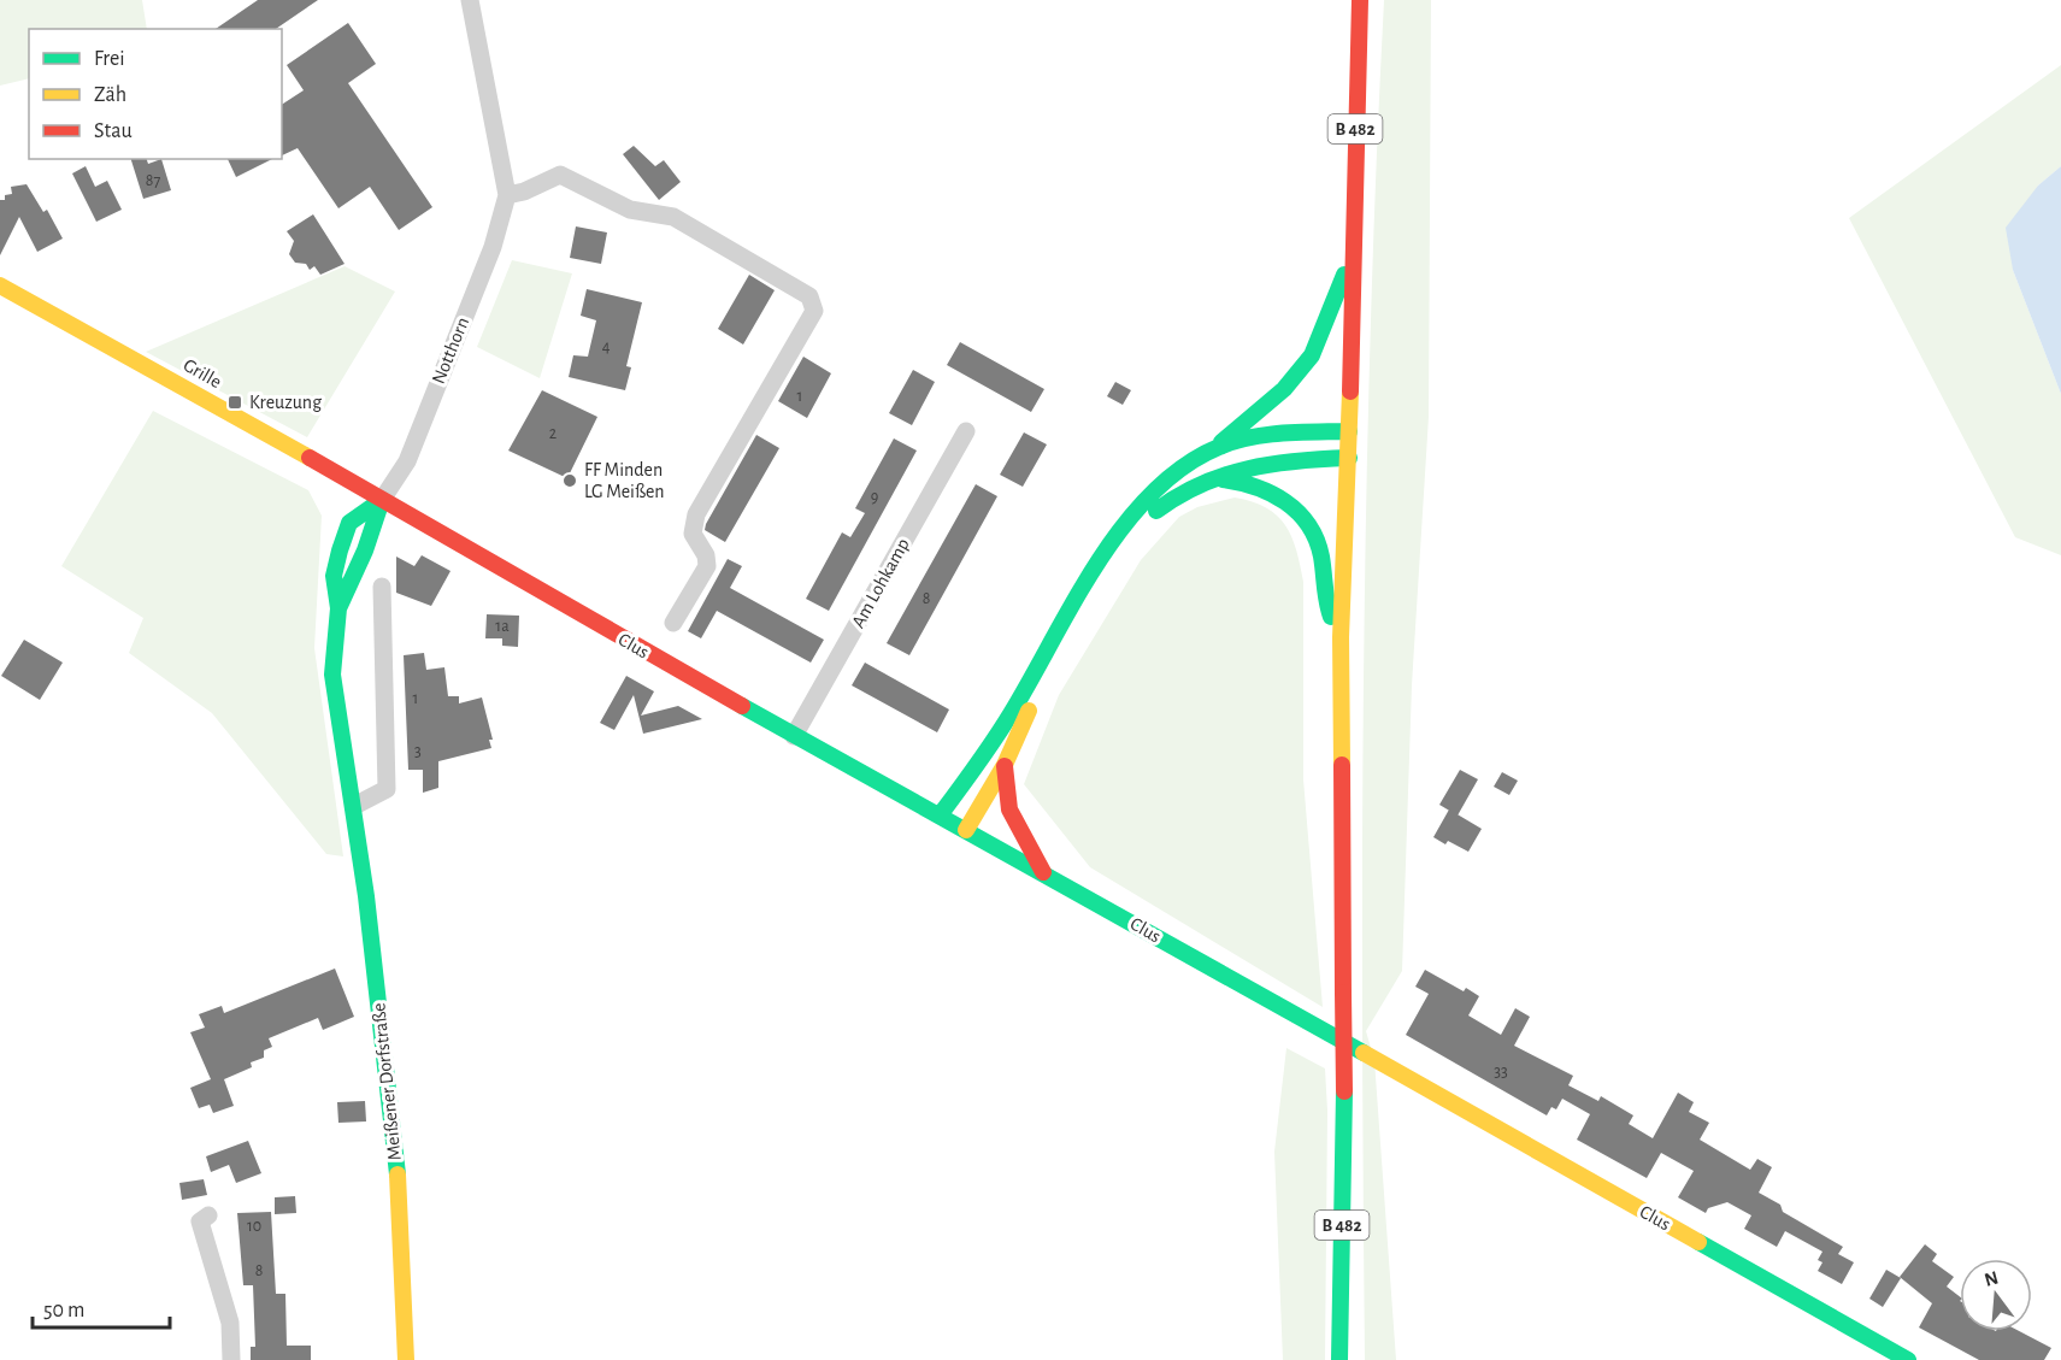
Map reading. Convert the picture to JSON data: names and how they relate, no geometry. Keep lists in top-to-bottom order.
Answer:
{
  "streets": {
    "main road": [
      "B 482",
      "Grille",
      "Clus",
      "Meißener Dorfstraße"
    ],
    "street": ["Notthorn", "Am Lohkamp"]
  },
  "crossings": [
    ["Notthorn", "Grille"],
    ["Notthorn", "Clus"],
    ["Notthorn", "Meißener Dorfstraße"],
    ["Grille", "Clus"],
    ["Grille", "Meißener Dorfstraße"],
    ["Am Lohkamp", "Clus"],
    ["Clus", "Meißener Dorfstraße"]
  ],
  "places": {
    "transit": ["Kreuzung"],
    "other": ["FF Minden LG Meißen"]
  },
  "house_numbers": [
    "87",
    "4",
    "1",
    "2",
    "9",
    "8",
    "1a",
    "1",
    "3",
    "33",
    "10",
    "8"
  ],
  "legend": ["Frei", "Zäh", "Stau"],
  "scale_bar": "50 m",
  "north": "top"
}
